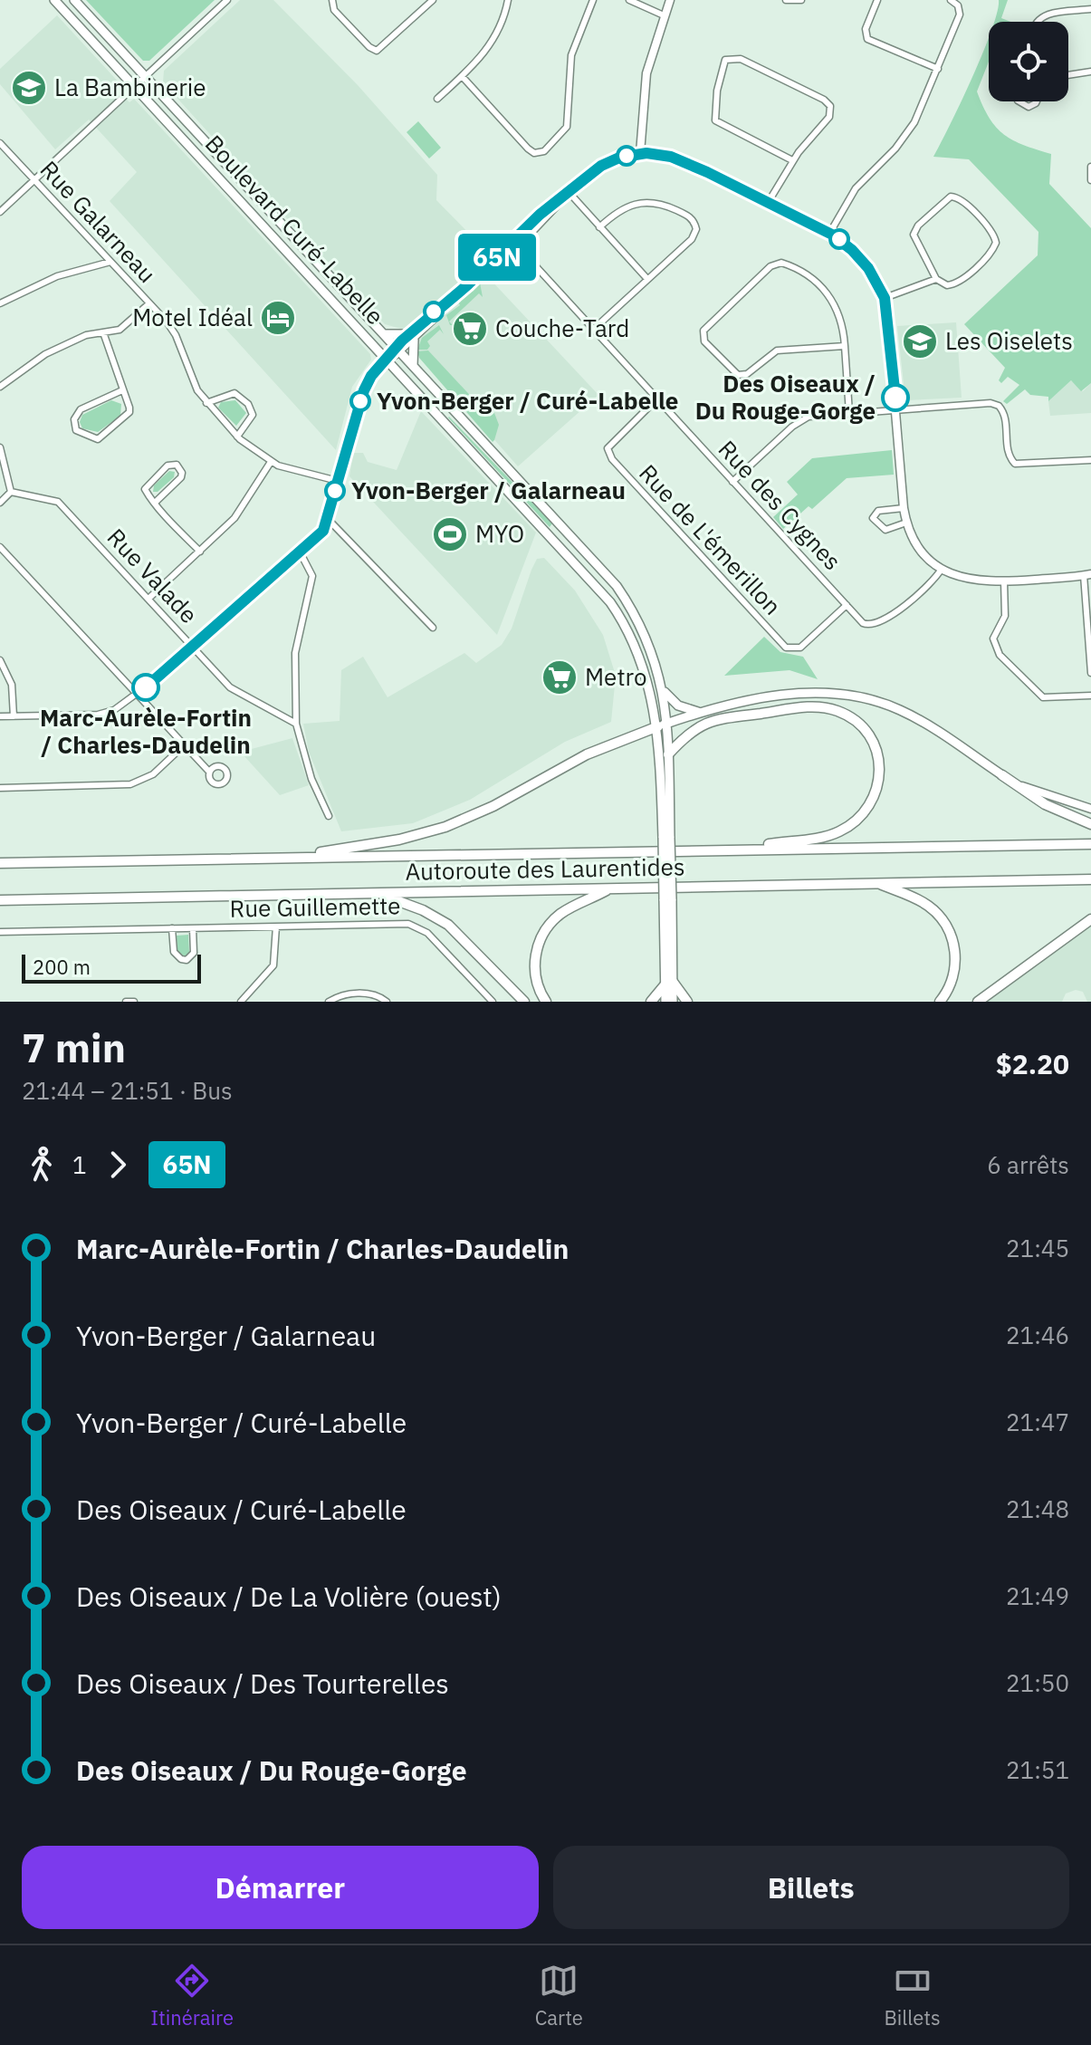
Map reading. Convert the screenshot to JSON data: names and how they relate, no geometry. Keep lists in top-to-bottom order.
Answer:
{
  "streets": {
    "highway": ["Autoroute des Laurentides"],
    "main road": ["Boulevard Curé-Labelle"],
    "street": [
      "Rue Galarneau",
      "Rue des Cygnes",
      "Rue de L'émerillon",
      "Rue Valade",
      "Rue Guillemette"
    ]
  },
  "crossings": [
    ["Rue des Cygnes", "Rue de L'émerillon"]
  ],
  "places": {
    "school or university": ["La Bambinerie", "Les Oiselets"],
    "hotel": ["Motel Idéal"],
    "supermarket": ["Couche-Tard", "Metro"],
    "other": [
      "Des Oiseaux / Du Rouge-Gorge",
      "Yvon-Berger / Curé-Labelle",
      "Yvon-Berger / Galarneau",
      "Marc-Aurèle-Fortin / Charles-Daudelin"
    ],
    "sports": ["MYO"]
  },
  "lines": ["bus line 65N"],
  "scale_bar": "200 m",
  "page": {
    "on_map": "65N",
    "scale": "200 m",
    "heading": ["7 min", "21:44 – 21:51 · Bus", "$2.20"],
    "legs": ["1", "65N", "6 arrêts"],
    "list": [
      {
        "name": "Marc-Aurèle-Fortin / Charles-Daudelin",
        "value": "21:45"
      },
      {
        "name": "Yvon-Berger / Galarneau",
        "value": "21:46"
      },
      {
        "name": "Yvon-Berger / Curé-Labelle",
        "value": "21:47"
      },
      {
        "name": "Des Oiseaux / Curé-Labelle",
        "value": "21:48"
      },
      {
        "name": "Des Oiseaux / De La Volière (ouest)",
        "value": "21:49"
      },
      {
        "name": "Des Oiseaux / Des Tourterelles",
        "value": "21:50"
      },
      {
        "name": "Des Oiseaux / Du Rouge-Gorge",
        "value": "21:51"
      }
    ],
    "buttons": ["Démarrer", "Billets"],
    "tabs": ["Itinéraire", "Carte", "Billets"]
  }
}
